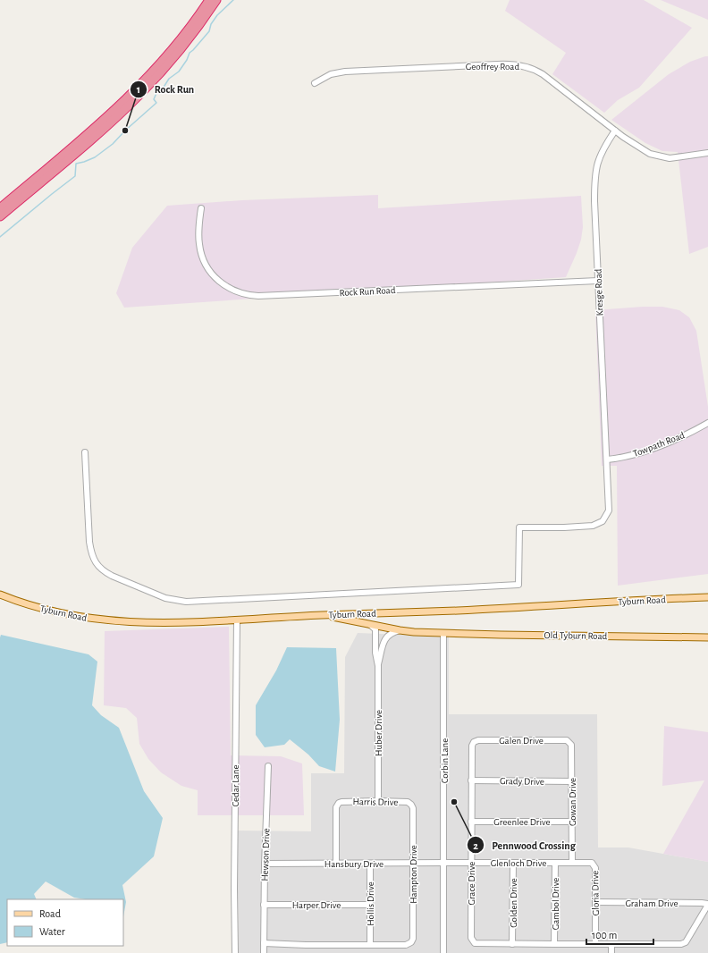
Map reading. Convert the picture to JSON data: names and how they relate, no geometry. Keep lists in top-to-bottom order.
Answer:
{
  "streets": {
    "main road": ["Tyburn Road", "Old Tyburn Road"],
    "street": [
      "Geoffrey Road",
      "Rock Run Road",
      "Kresge Road",
      "Towpath Road",
      "Huber Drive",
      "Galen Drive",
      "Corbin Lane",
      "Grady Drive",
      "Cedar Lane",
      "Harris Drive",
      "Gowan Drive",
      "Greenlee Drive",
      "Hewson Drive",
      "Glenloch Drive",
      "Hansbury Drive",
      "Hampton Drive",
      "Grace Drive",
      "Gloria Drive",
      "Golden Drive",
      "Graham Drive",
      "Hollis Drive",
      "Gambol Drive",
      "Harper Drive"
    ]
  },
  "crossings": [
    ["Geoffrey Road", "Kresge Road"],
    ["Rock Run Road", "Kresge Road"],
    ["Kresge Road", "Towpath Road"],
    ["Tyburn Road", "Old Tyburn Road"],
    ["Tyburn Road", "Cedar Lane"],
    ["Old Tyburn Road", "Huber Drive"],
    ["Old Tyburn Road", "Corbin Lane"],
    ["Huber Drive", "Harris Drive"],
    ["Galen Drive", "Gowan Drive"],
    ["Galen Drive", "Grace Drive"],
    ["Corbin Lane", "Glenloch Drive"],
    ["Corbin Lane", "Hansbury Drive"],
    ["Grady Drive", "Gowan Drive"],
    ["Grady Drive", "Grace Drive"],
    ["Harris Drive", "Hansbury Drive"],
    ["Harris Drive", "Hampton Drive"],
    ["Gowan Drive", "Greenlee Drive"],
    ["Gowan Drive", "Glenloch Drive"],
    ["Gowan Drive", "Gloria Drive"],
    ["Greenlee Drive", "Grace Drive"],
    ["Hewson Drive", "Hansbury Drive"],
    ["Hewson Drive", "Harper Drive"],
    ["Glenloch Drive", "Hansbury Drive"],
    ["Glenloch Drive", "Grace Drive"],
    ["Glenloch Drive", "Gloria Drive"],
    ["Glenloch Drive", "Golden Drive"],
    ["Glenloch Drive", "Gambol Drive"],
    ["Hansbury Drive", "Hampton Drive"],
    ["Hansbury Drive", "Hollis Drive"],
    ["Hampton Drive", "Hollis Drive"],
    ["Grace Drive", "Gloria Drive"],
    ["Grace Drive", "Golden Drive"],
    ["Grace Drive", "Graham Drive"],
    ["Grace Drive", "Gambol Drive"],
    ["Gloria Drive", "Graham Drive"],
    ["Hollis Drive", "Harper Drive"]
  ],
  "places": ["Rock Run", "Pennwood Crossing"],
  "legend": ["Road", "Water"],
  "scale_bar": "100 m"
}
